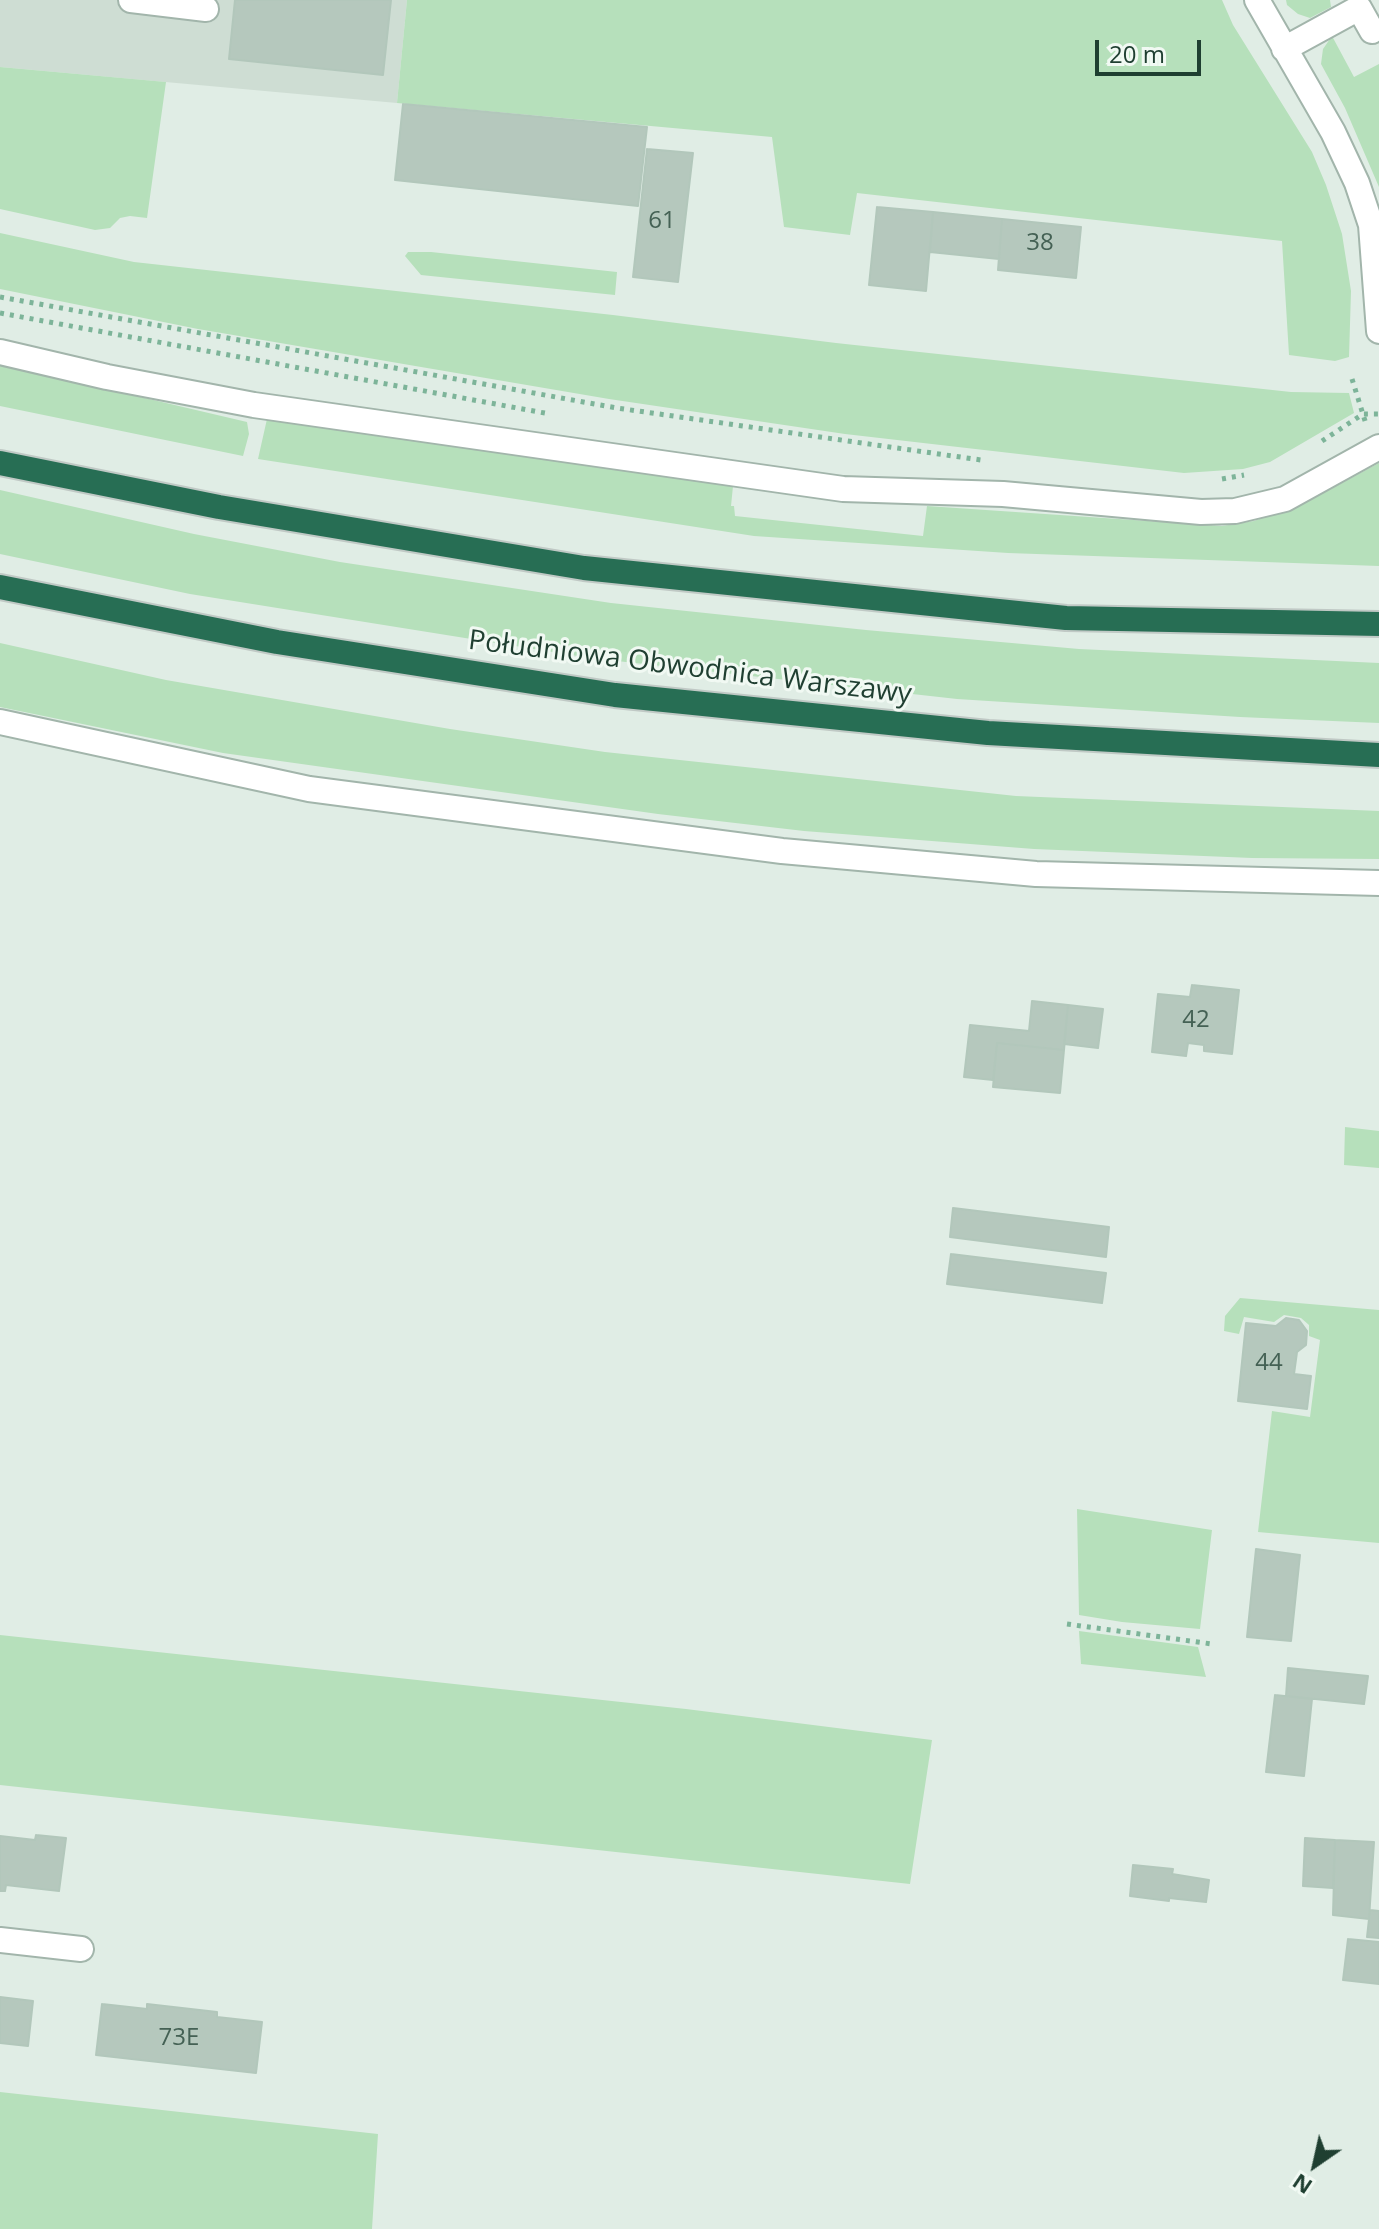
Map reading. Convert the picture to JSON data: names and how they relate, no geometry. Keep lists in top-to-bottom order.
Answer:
{
  "streets": {
    "highway": ["Południowa Obwodnica Warszawy"]
  },
  "house_numbers": [
    "61",
    "38",
    "42",
    "44",
    "73E"
  ],
  "scale_bar": "20 m",
  "north": "bottom left"
}
